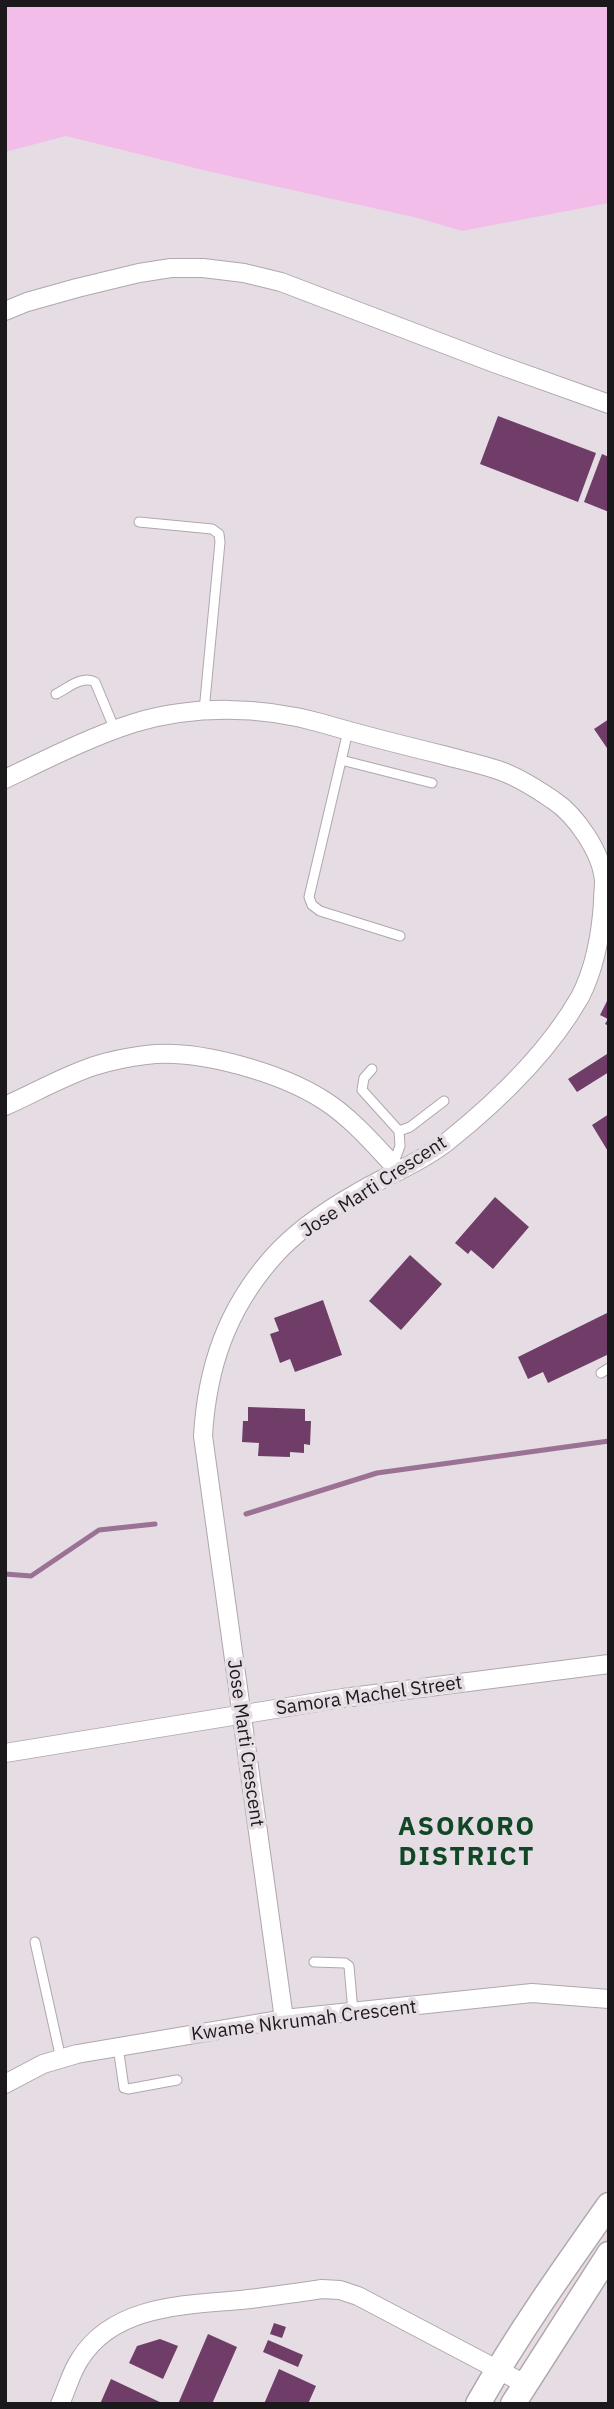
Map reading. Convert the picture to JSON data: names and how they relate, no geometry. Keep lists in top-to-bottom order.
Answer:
{
  "streets": {
    "street": ["Jose Marti Crescent", "Samora Machel Street", "Kwame Nkrumah Crescent"]
  },
  "crossings": [
    ["Jose Marti Crescent", "Samora Machel Street"],
    ["Jose Marti Crescent", "Kwame Nkrumah Crescent"]
  ],
  "districts": ["ASOKORO DISTRICT"]
}
